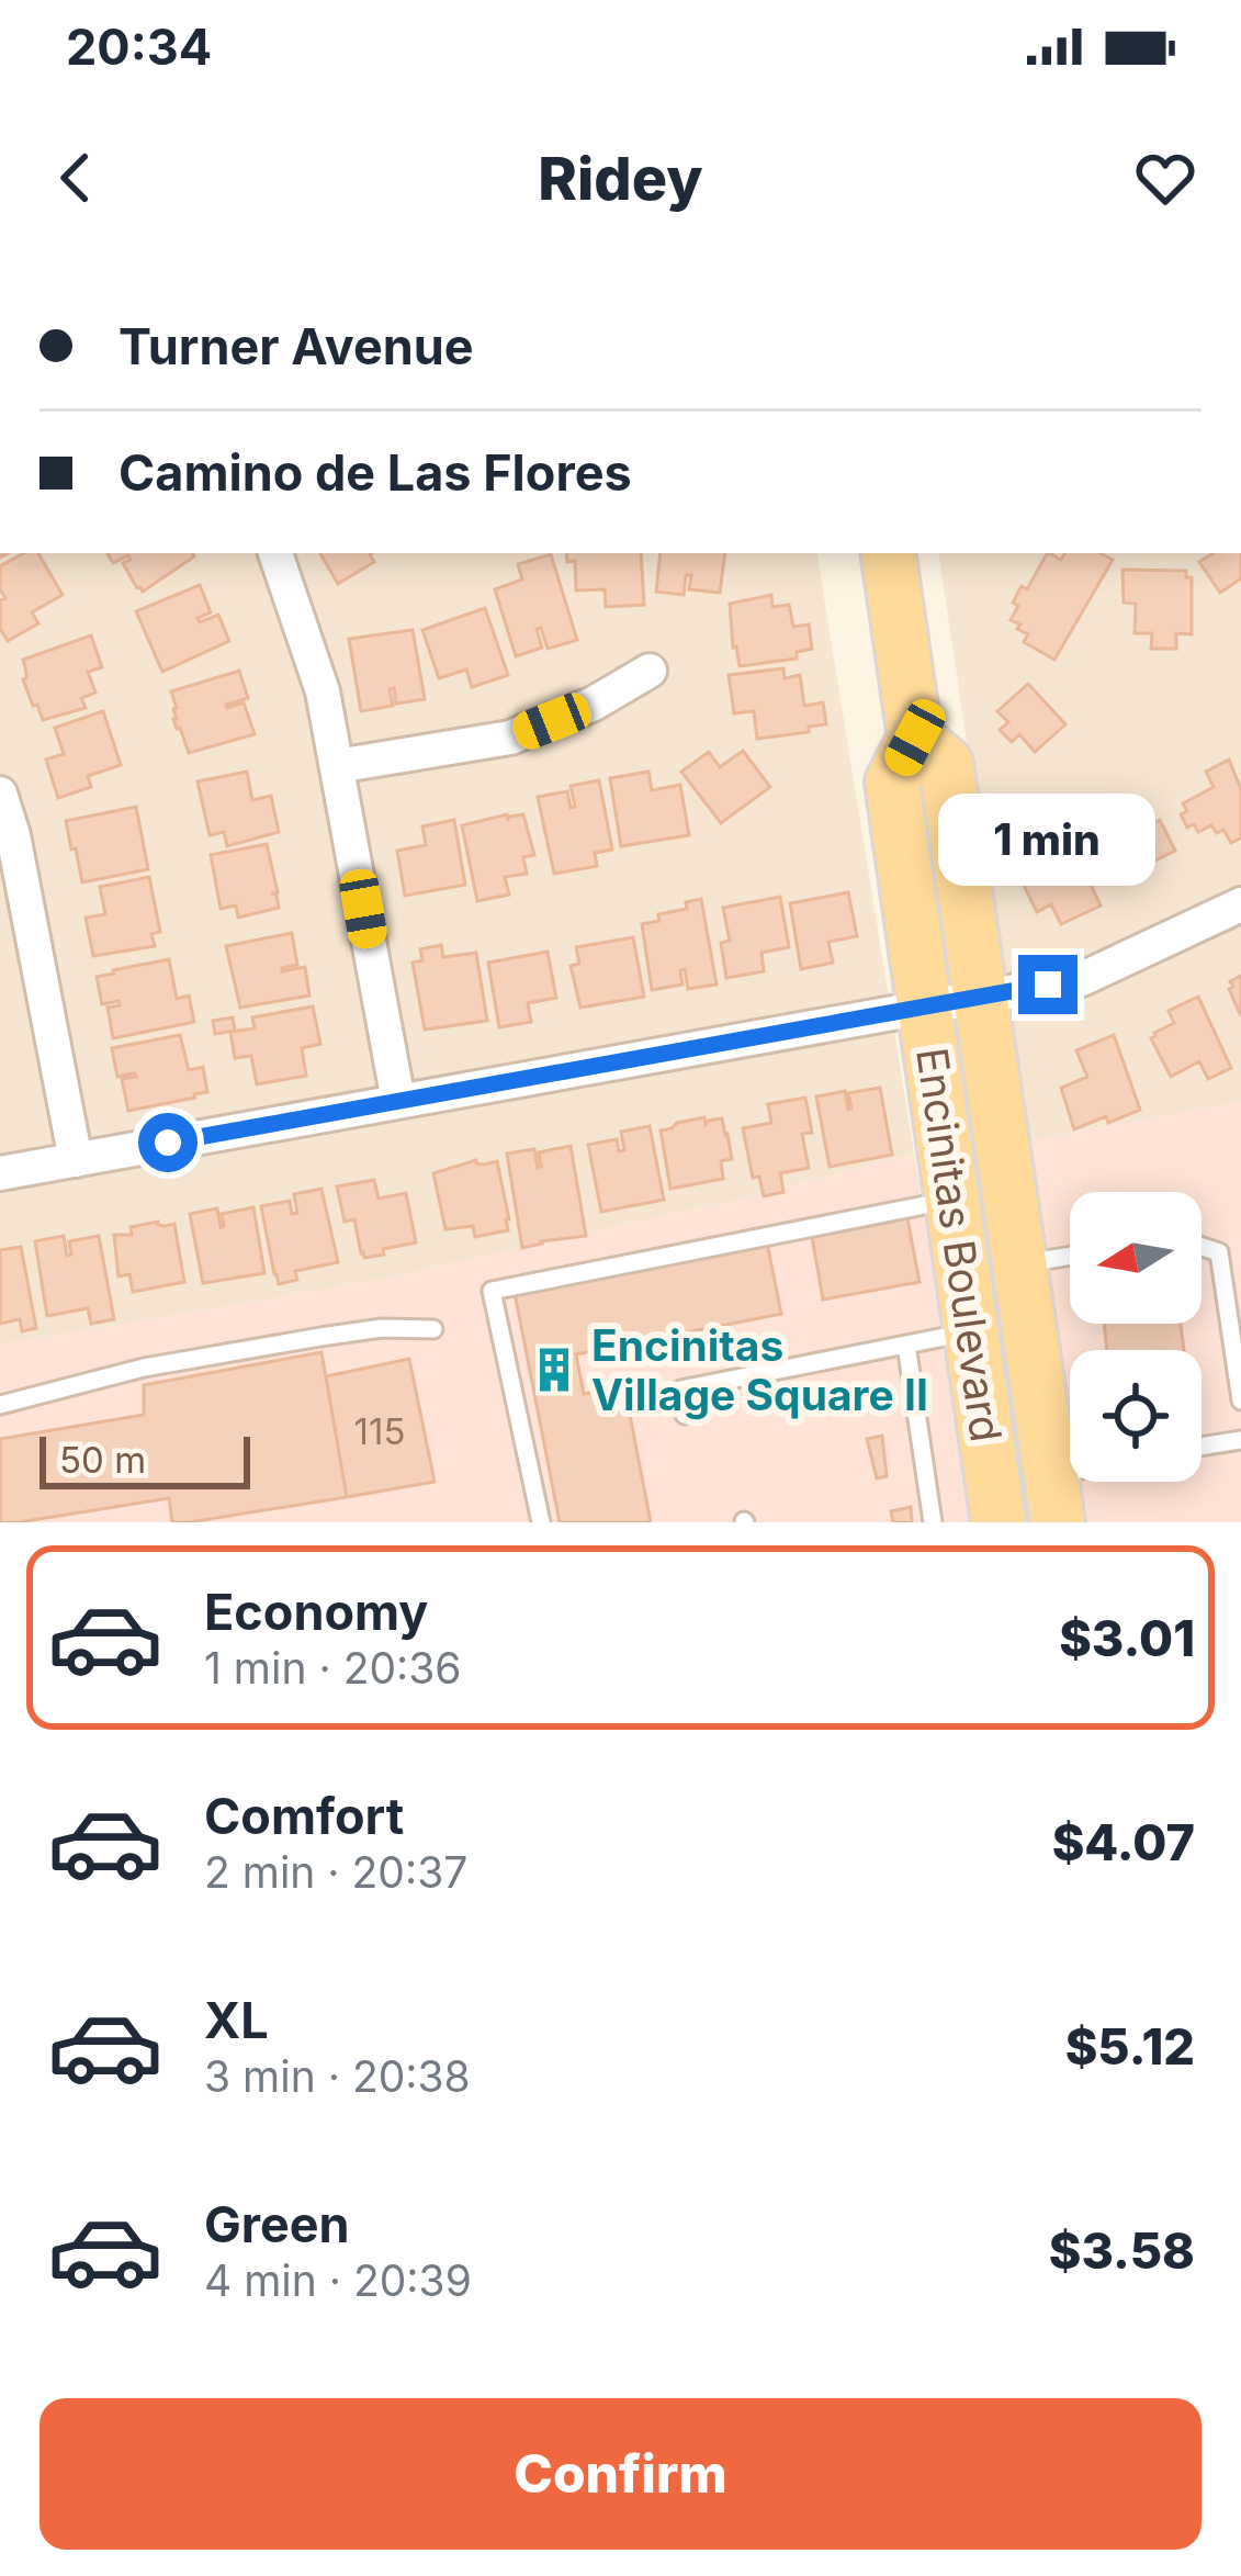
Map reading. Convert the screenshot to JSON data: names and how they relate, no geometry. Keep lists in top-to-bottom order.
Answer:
{
  "streets": {
    "main road": ["Encinitas Boulevard"]
  },
  "places": {
    "building": ["Encinitas Village Square II"]
  },
  "house_numbers": ["115"],
  "scale_bar": "50 m",
  "north": "left",
  "page": {
    "status": "20:34",
    "header": "Ridey",
    "banner": ["Turner Avenue", "Camino de Las Flores"],
    "bubble": "1 min",
    "scale": "50 m",
    "list": [
      {
        "name": "Economy",
        "note": "1 min · 20:36",
        "value": "$3.01"
      },
      {
        "name": "Comfort",
        "note": "2 min · 20:37",
        "value": "$4.07"
      },
      {
        "name": "XL",
        "note": "3 min · 20:38",
        "value": "$5.12"
      },
      {
        "name": "Green",
        "note": "4 min · 20:39",
        "value": "$3.58"
      }
    ],
    "buttons": "Confirm"
  }
}
